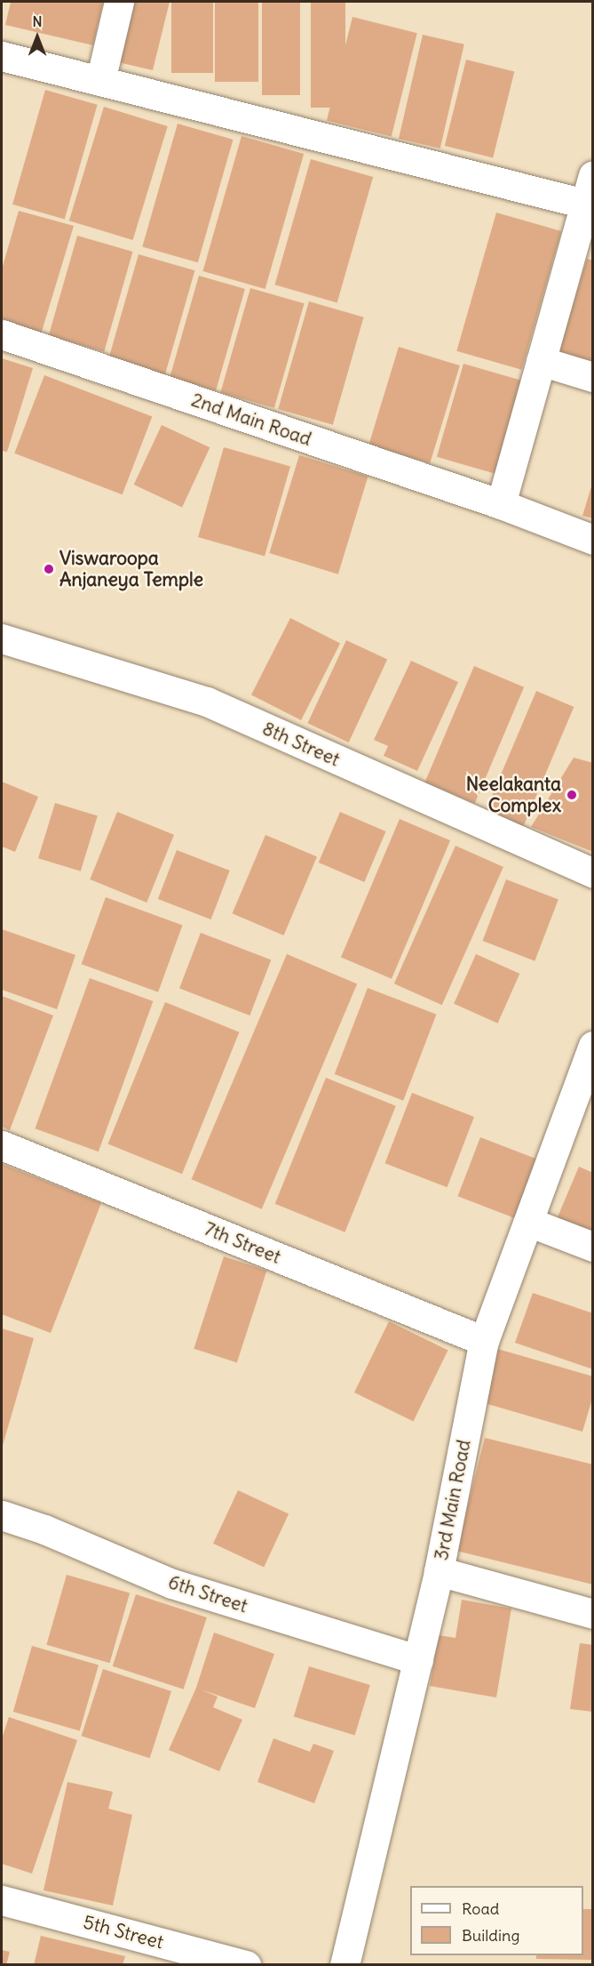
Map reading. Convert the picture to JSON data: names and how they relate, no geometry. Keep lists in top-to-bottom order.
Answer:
{
  "streets": {
    "street": [
      "2nd Main Road",
      "8th Street",
      "7th Street",
      "3rd Main Road",
      "6th Street",
      "5th Street"
    ]
  },
  "crossings": [
    ["7th Street", "3rd Main Road"],
    ["3rd Main Road", "6th Street"]
  ],
  "places": ["Viswaroopa Anjaneya Temple", "Neelakanta Complex"],
  "legend": ["Road", "Building"],
  "north": "top"
}
